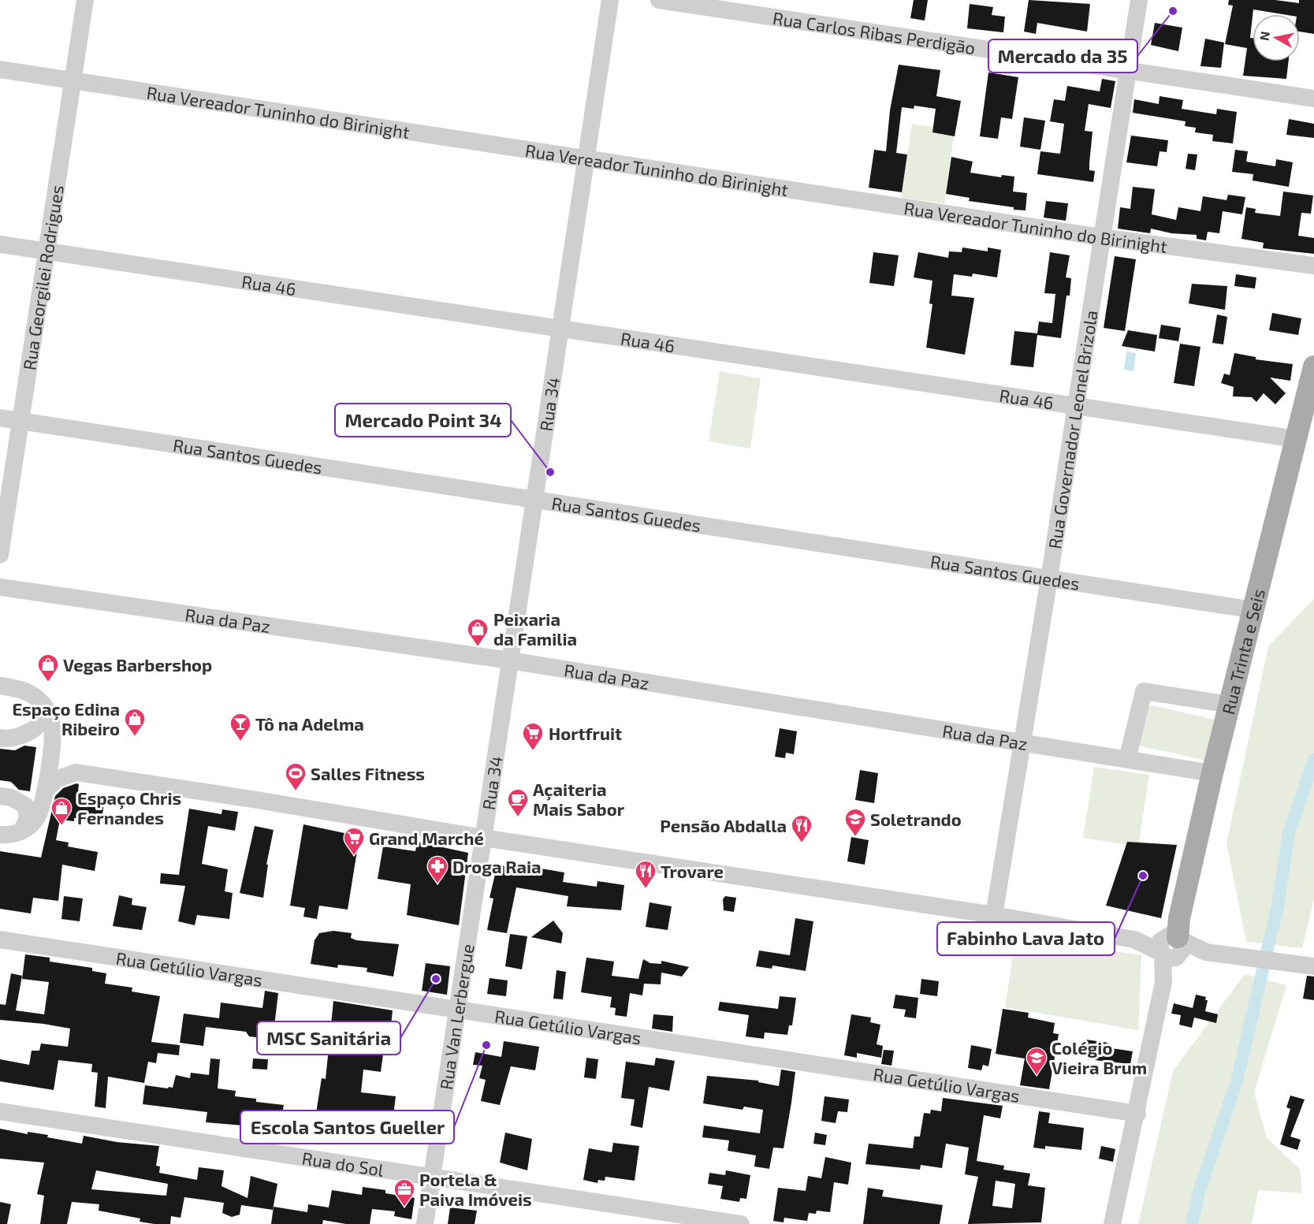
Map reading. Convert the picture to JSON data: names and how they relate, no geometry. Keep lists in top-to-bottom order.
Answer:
{
  "streets": {
    "main road": ["Rua Trinta e Seis"],
    "street": [
      "Rua Carlos Ribas Perdigão",
      "Rua Vereador Tuninho do Birinight",
      "Rua Georgilei Rodrigues",
      "Rua 46",
      "Rua 34",
      "Rua Governador Leonel Brizola",
      "Rua Santos Guedes",
      "Rua da Paz",
      "Rua Getúlio Vargas",
      "Rua Van Lerbergue",
      "Rua do Sol"
    ]
  },
  "crossings": [
    ["Rua Carlos Ribas Perdigão", "Rua Governador Leonel Brizola"],
    ["Rua Vereador Tuninho do Birinight", "Rua Georgilei Rodrigues"],
    ["Rua Vereador Tuninho do Birinight", "Rua 34"],
    ["Rua Vereador Tuninho do Birinight", "Rua Governador Leonel Brizola"],
    ["Rua Georgilei Rodrigues", "Rua 46"],
    ["Rua Georgilei Rodrigues", "Rua Santos Guedes"],
    ["Rua 46", "Rua 34"],
    ["Rua 46", "Rua Governador Leonel Brizola"],
    ["Rua 46", "Rua Trinta e Seis"],
    ["Rua 34", "Rua Santos Guedes"],
    ["Rua 34", "Rua da Paz"],
    ["Rua 34", "Rua Van Lerbergue"],
    ["Rua Governador Leonel Brizola", "Rua Santos Guedes"],
    ["Rua Governador Leonel Brizola", "Rua da Paz"],
    ["Rua Santos Guedes", "Rua Trinta e Seis"],
    ["Rua da Paz", "Rua Trinta e Seis"],
    ["Rua Trinta e Seis", "Rua Getúlio Vargas"],
    ["Rua Getúlio Vargas", "Rua Van Lerbergue"],
    ["Rua Van Lerbergue", "Rua do Sol"]
  ],
  "places": {
    "other": [
      "Mercado da 35",
      "Mercado Point 34",
      "Fabinho Lava Jato",
      "MSC Sanitária",
      "Escola Santos Gueller"
    ],
    "shop": [
      "Peixaria da Familia",
      "Vegas Barbershop",
      "Espaço Edina Ribeiro",
      "Espaço Chris Fernandes"
    ],
    "bar": ["Tô na Adelma"],
    "supermarket": ["Hortfruit", "Grand Marché"],
    "sports": ["Salles Fitness"],
    "cafe": ["Açaiteria Mais Sabor"],
    "school or university": ["Soletrando", "Colégio Vieira Brum"],
    "restaurant": ["Pensão Abdalla", "Trovare"],
    "pharmacy": ["Droga Raia"],
    "office": ["Portela & Paiva Imóveis"]
  },
  "north": "left"
}
